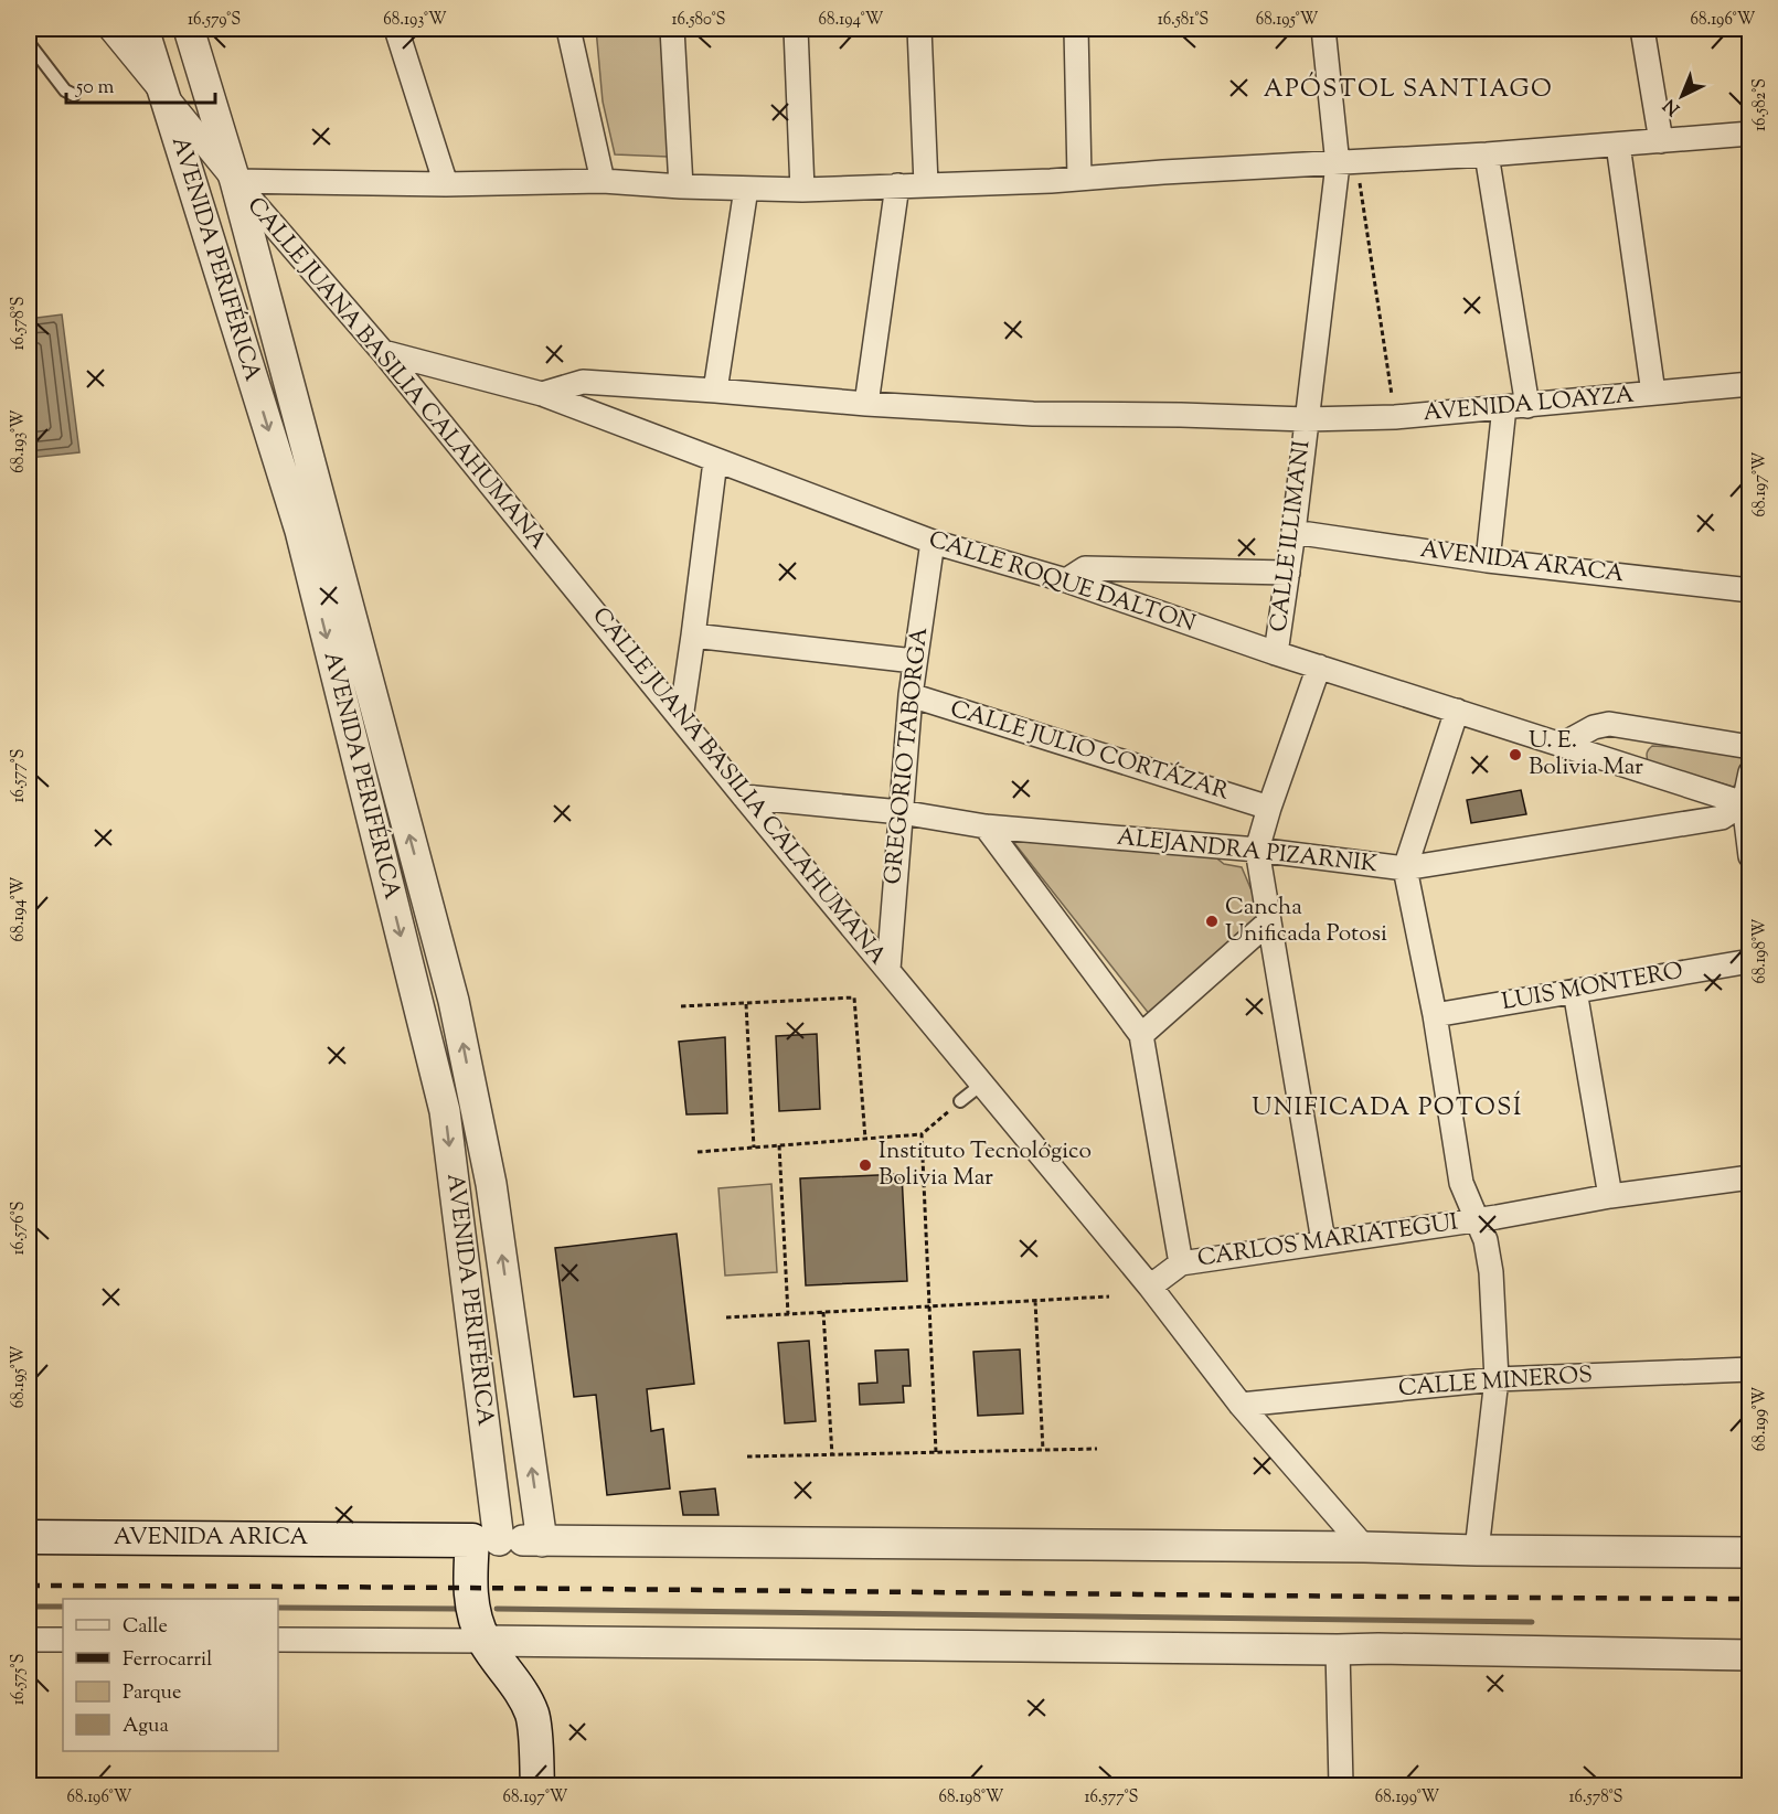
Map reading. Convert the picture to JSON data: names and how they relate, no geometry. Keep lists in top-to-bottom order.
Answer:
{
  "streets": {
    "main road": ["AVENIDA PERIFÉRICA", "AVENIDA ARICA"],
    "street": [
      "CALLE JUANA BASILIA CALAHUMANA",
      "AVENIDA LOAYZA",
      "CALLE ILLIMANI",
      "AVENIDA ARACA",
      "CALLE ROQUE DALTON",
      "CALLE JULIO CORTÁZAR",
      "GREGORIO TABORGA",
      "ALEJANDRA PIZARNIK",
      "LUIS MONTERO",
      "CARLOS MARIATEGUI",
      "CALLE MINEROS"
    ]
  },
  "crossings": [
    ["AVENIDA PERIFÉRICA", "CALLE JUANA BASILIA CALAHUMANA"],
    ["AVENIDA PERIFÉRICA", "AVENIDA ARICA"],
    ["CALLE JUANA BASILIA CALAHUMANA", "CALLE ROQUE DALTON"],
    ["CALLE JUANA BASILIA CALAHUMANA", "GREGORIO TABORGA"],
    ["CALLE JUANA BASILIA CALAHUMANA", "ALEJANDRA PIZARNIK"],
    ["CALLE JUANA BASILIA CALAHUMANA", "CARLOS MARIATEGUI"],
    ["CALLE JUANA BASILIA CALAHUMANA", "CALLE MINEROS"],
    ["AVENIDA LOAYZA", "CALLE ILLIMANI"],
    ["AVENIDA LOAYZA", "CALLE ROQUE DALTON"],
    ["CALLE ILLIMANI", "AVENIDA ARACA"],
    ["CALLE ILLIMANI", "CALLE ROQUE DALTON"],
    ["CALLE ROQUE DALTON", "GREGORIO TABORGA"],
    ["CALLE ROQUE DALTON", "ALEJANDRA PIZARNIK"],
    ["CALLE JULIO CORTÁZAR", "GREGORIO TABORGA"],
    ["GREGORIO TABORGA", "ALEJANDRA PIZARNIK"]
  ],
  "districts": ["APÓSTOL SANTIAGO", "UNIFICADA POTOSÍ"],
  "places": ["U. E. Bolivia Mar", "Cancha Unificada Potosi", "Instituto Tecnológico Bolivia Mar"],
  "legend": [
    "Calle",
    "Ferrocarril",
    "Parque",
    "Agua"
  ],
  "scale_bar": "50 m",
  "north": "bottom left",
  "coordinates": [
    "16.579°S",
    "68.193°W",
    "16.580°S",
    "68.194°W",
    "16.581°S",
    "68.195°W",
    "68.196°W",
    "16.582°S",
    "16.578°S",
    "68.197°W",
    "16.577°S",
    "68.198°W",
    "16.576°S",
    "68.199°W",
    "16.575°S"
  ]
}
